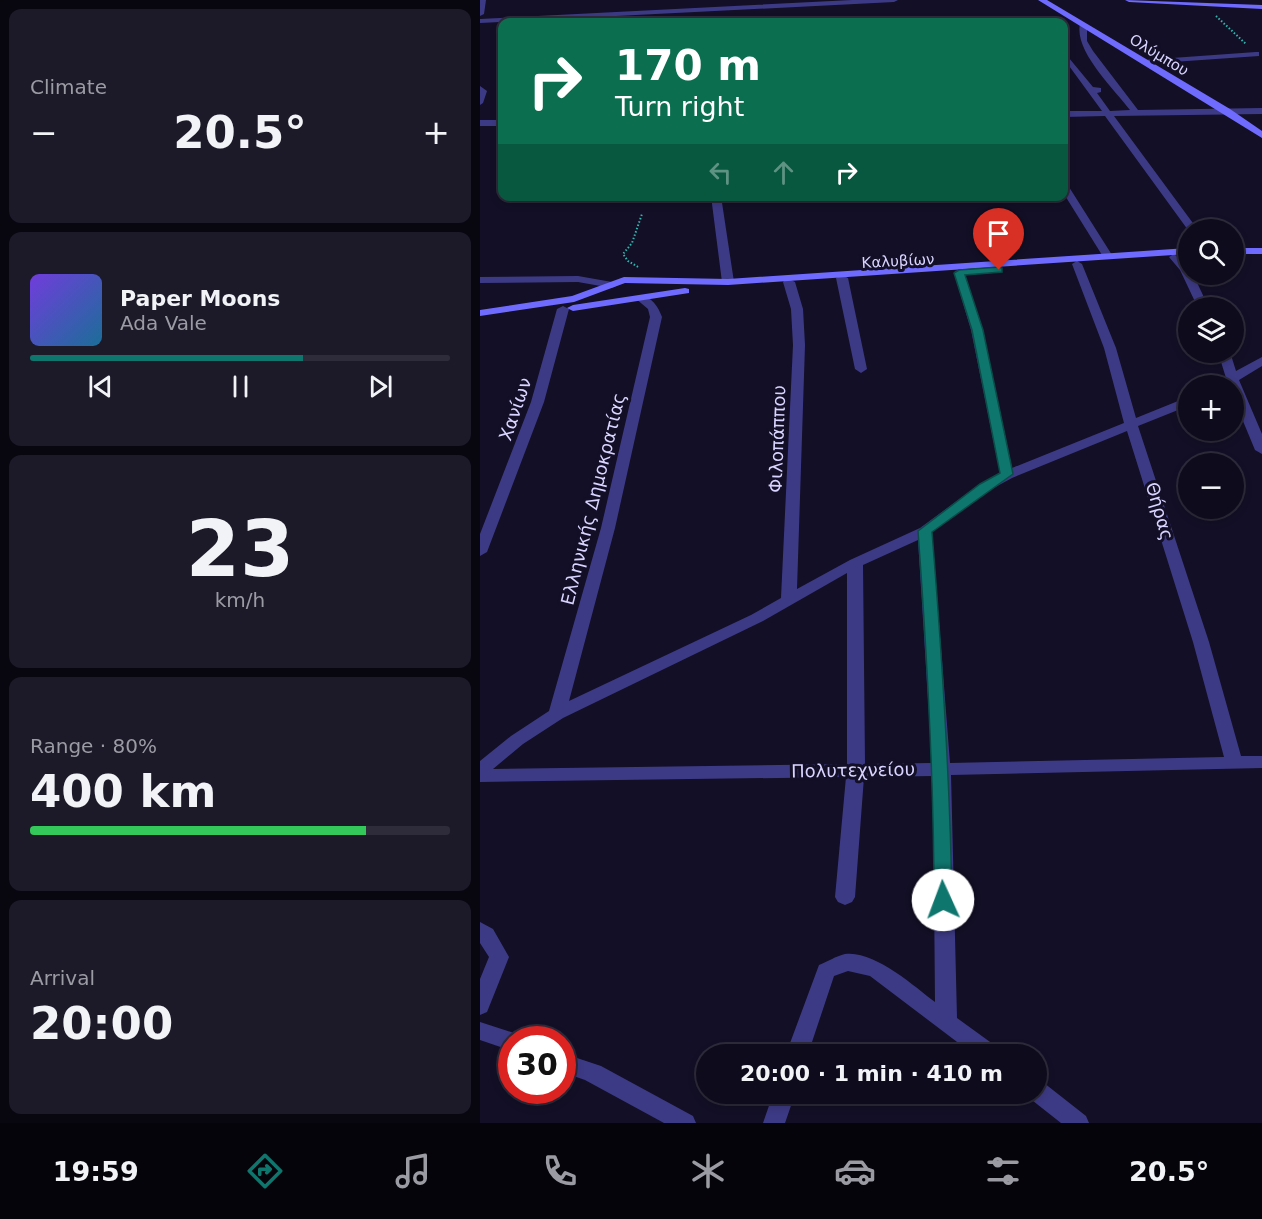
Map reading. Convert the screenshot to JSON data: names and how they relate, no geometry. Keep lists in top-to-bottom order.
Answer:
{
  "streets": {
    "main road": ["Ολύμπου", "Καλυβίων"],
    "street": [
      "Χανίων",
      "Φιλοπάππου",
      "Ελληνικής Δημοκρατίας",
      "Θήρας",
      "Πολυτεχνείου"
    ]
  },
  "crossings": [
    ["Καλυβίων", "Χανίων"],
    ["Καλυβίων", "Φιλοπάππου"],
    ["Καλυβίων", "Ελληνικής Δημοκρατίας"],
    ["Καλυβίων", "Θήρας"],
    ["Θήρας", "Πολυτεχνείου"]
  ],
  "page": {
    "tile": [
      "Climate",
      ["23", "km/h"],
      ["Range · 80%", "400 km"],
      ["Arrival", "20:00"]
    ],
    "turn": ["170 m", "Turn right"],
    "heat": ["−", "20.5°", "+"],
    "map_buttons": ["+", "−"],
    "song": ["Paper Moons", "Ada Vale"],
    "limit": "30",
    "trip": "20:00 · 1 min · 410 m",
    "tabs": ["19:59", "20.5°"]
  }
}
